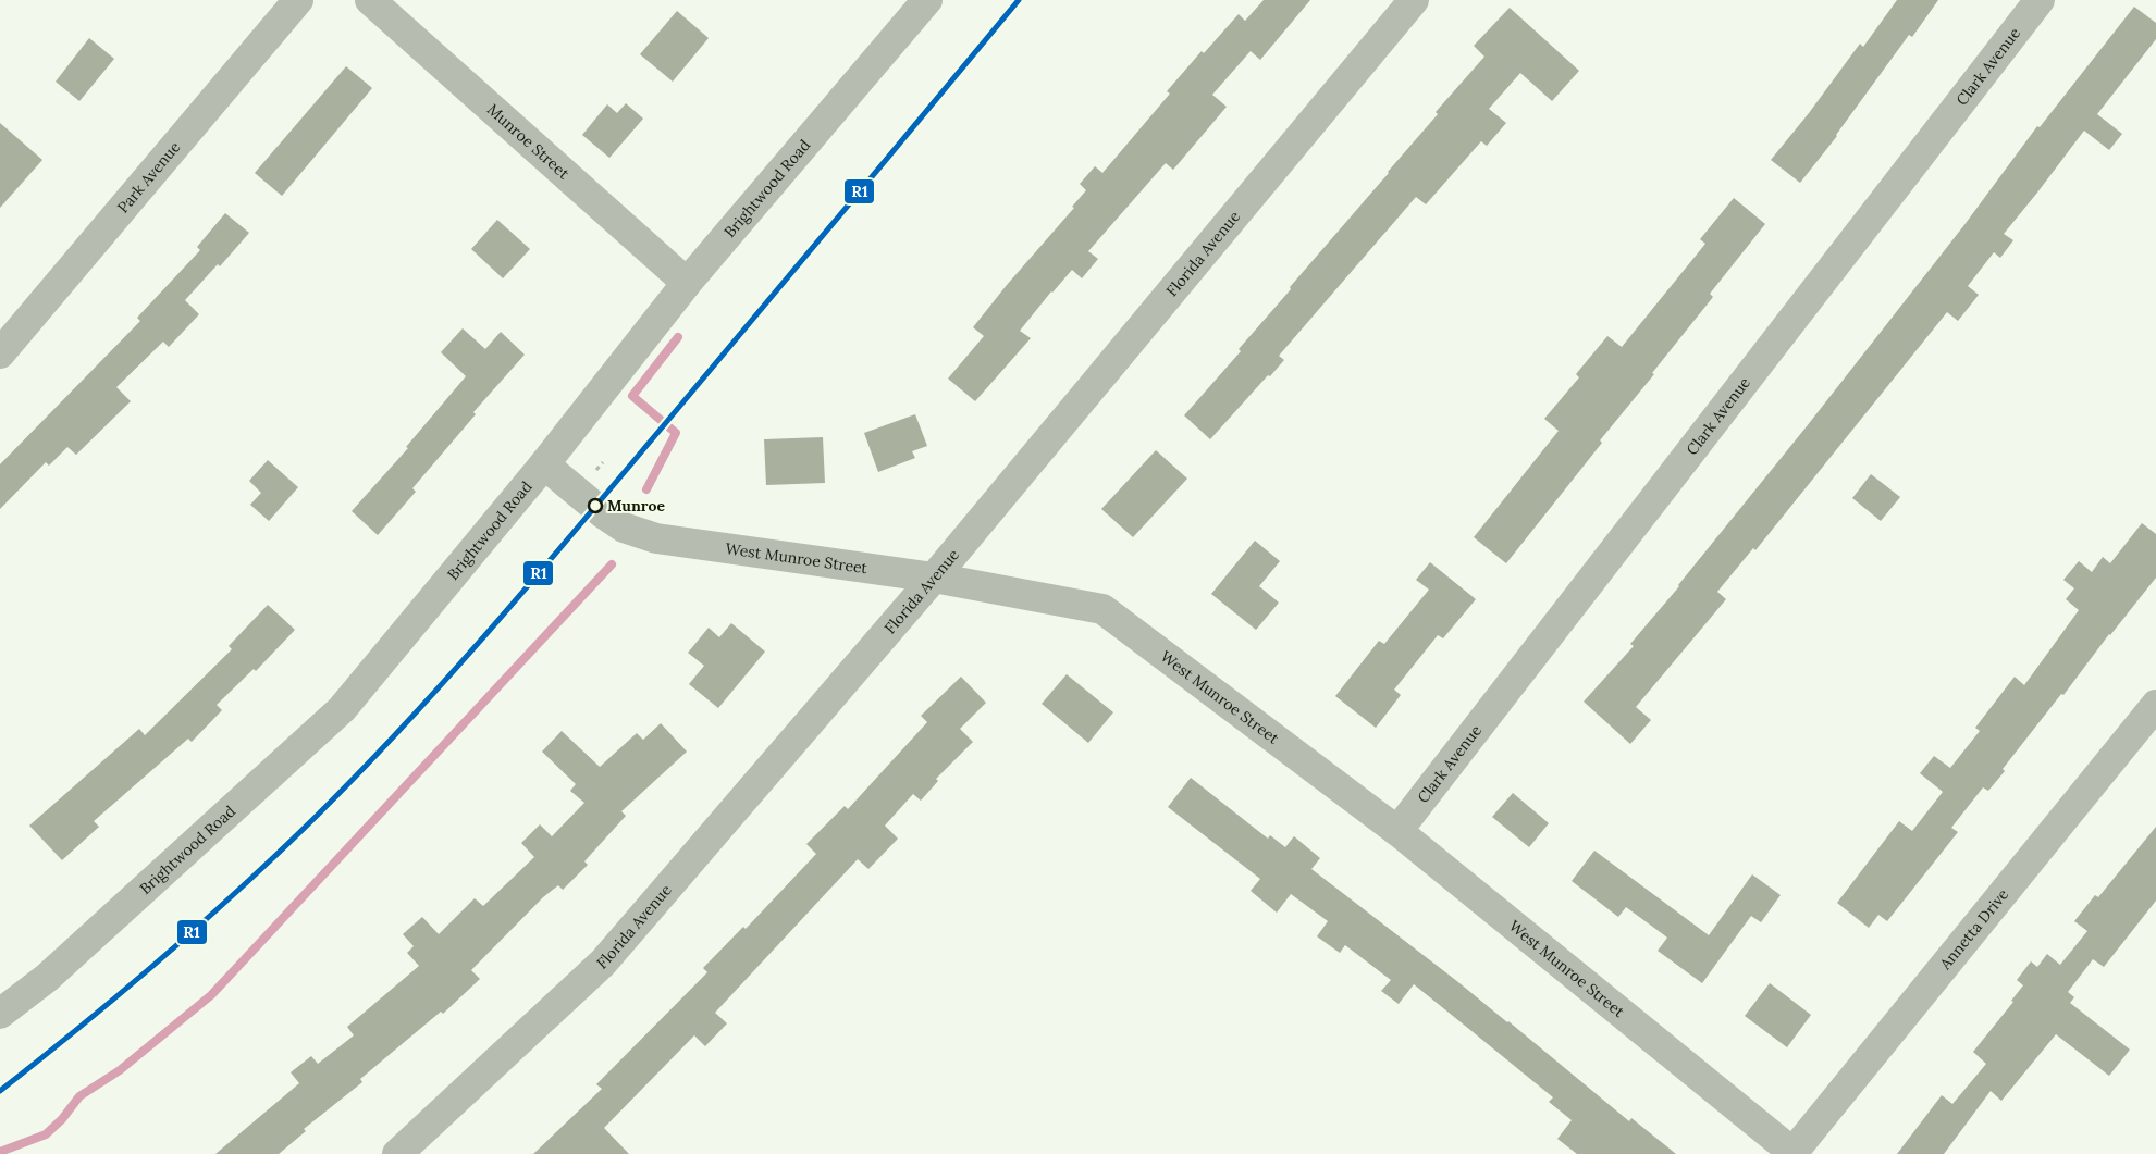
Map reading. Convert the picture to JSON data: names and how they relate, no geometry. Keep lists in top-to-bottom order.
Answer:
{
  "streets": {
    "street": [
      "Clark Avenue",
      "Munroe Street",
      "Park Avenue",
      "Brightwood Road",
      "Florida Avenue",
      "West Munroe Street",
      "Annetta Drive"
    ]
  },
  "crossings": [
    ["Clark Avenue", "West Munroe Street"],
    ["Munroe Street", "Brightwood Road"],
    ["Brightwood Road", "West Munroe Street"],
    ["Florida Avenue", "West Munroe Street"],
    ["West Munroe Street", "Annetta Drive"]
  ],
  "places": ["Munroe"],
  "lines": ["transit line R1"]
}
